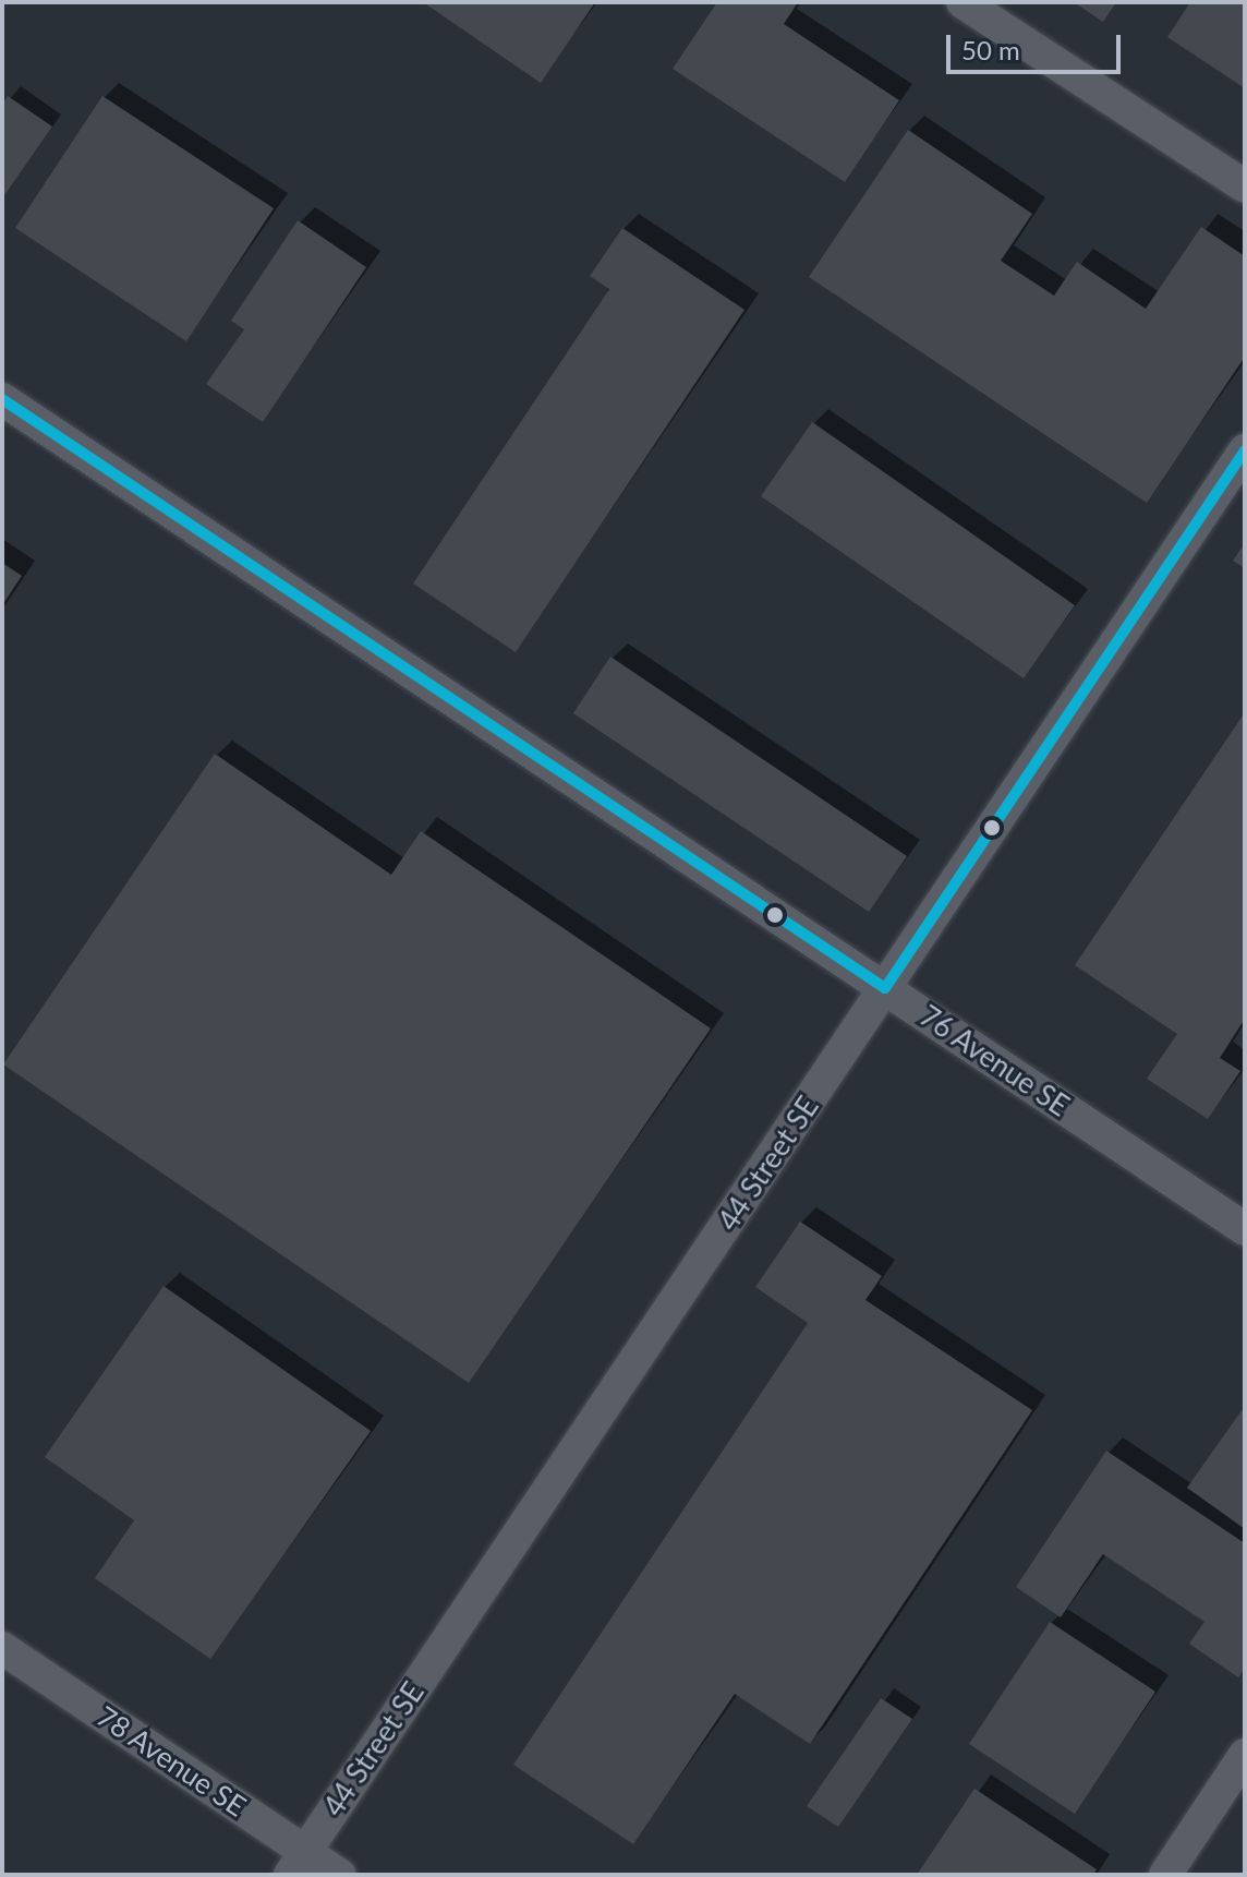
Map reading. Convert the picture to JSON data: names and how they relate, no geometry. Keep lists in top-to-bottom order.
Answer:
{
  "streets": {
    "street": ["76 Avenue SE", "44 Street SE", "78 Avenue SE"]
  },
  "crossings": [
    ["76 Avenue SE", "44 Street SE"],
    ["44 Street SE", "78 Avenue SE"]
  ],
  "scale_bar": "50 m"
}
